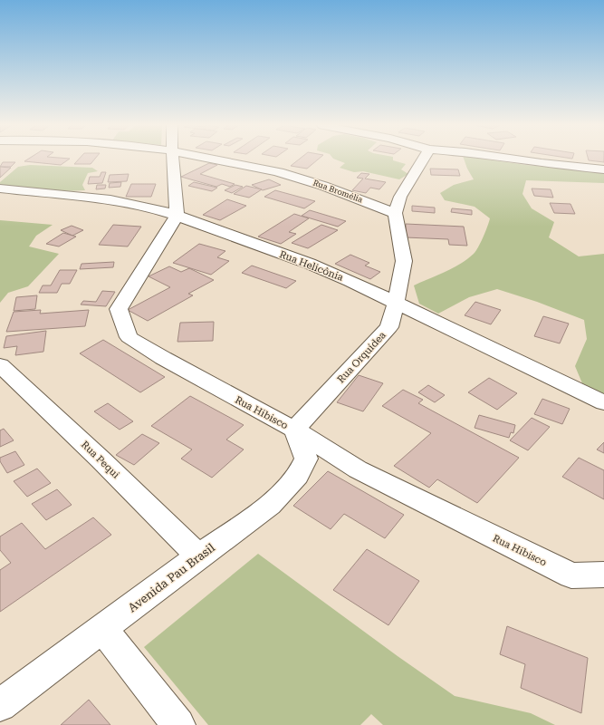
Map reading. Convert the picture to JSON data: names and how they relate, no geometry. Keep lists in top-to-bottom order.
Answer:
{
  "streets": {
    "street": [
      "Rua Bromélia",
      "Rua Helicônia",
      "Rua Orquídea",
      "Rua Hibisco",
      "Rua Pequi",
      "Avenida Pau Brasil"
    ]
  },
  "crossings": [
    ["Rua Bromélia", "Rua Orquídea"],
    ["Rua Helicônia", "Rua Orquídea"],
    ["Rua Helicônia", "Rua Hibisco"],
    ["Rua Orquídea", "Rua Hibisco"],
    ["Rua Orquídea", "Avenida Pau Brasil"],
    ["Rua Hibisco", "Avenida Pau Brasil"],
    ["Rua Pequi", "Avenida Pau Brasil"]
  ]
}
